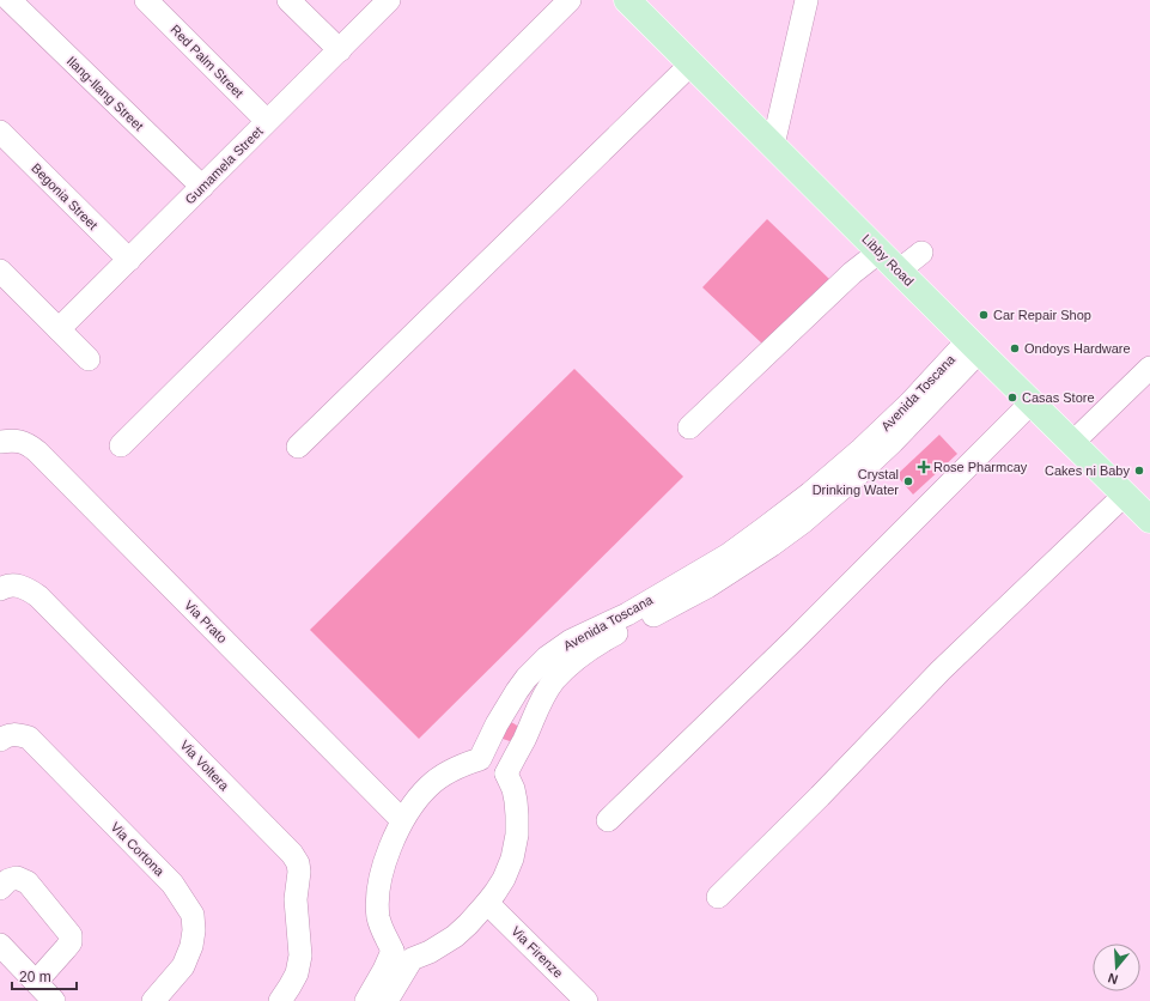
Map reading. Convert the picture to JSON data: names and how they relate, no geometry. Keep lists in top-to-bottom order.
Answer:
{
  "streets": {
    "main road": ["Libby Road"],
    "street": [
      "Red Palm Street",
      "Ilang-Ilang Street",
      "Gumamela Street",
      "Begonia Street",
      "Avenida Toscana",
      "Via Prato",
      "Via Voltera",
      "Via Cortona",
      "Via Firenze"
    ]
  },
  "crossings": [
    ["Red Palm Street", "Gumamela Street"],
    ["Ilang-Ilang Street", "Gumamela Street"],
    ["Gumamela Street", "Begonia Street"],
    ["Libby Road", "Avenida Toscana"],
    ["Avenida Toscana", "Via Prato"],
    ["Avenida Toscana", "Via Firenze"],
    ["Via Prato", "Via Firenze"]
  ],
  "places": {
    "other": [
      "Car Repair Shop",
      "Ondoys Hardware",
      "Casas Store",
      "Cakes ni Baby",
      "Crystal Drinking Water"
    ],
    "health": ["Rose Pharmcay"]
  },
  "scale_bar": "20 m",
  "north": "bottom"
}
